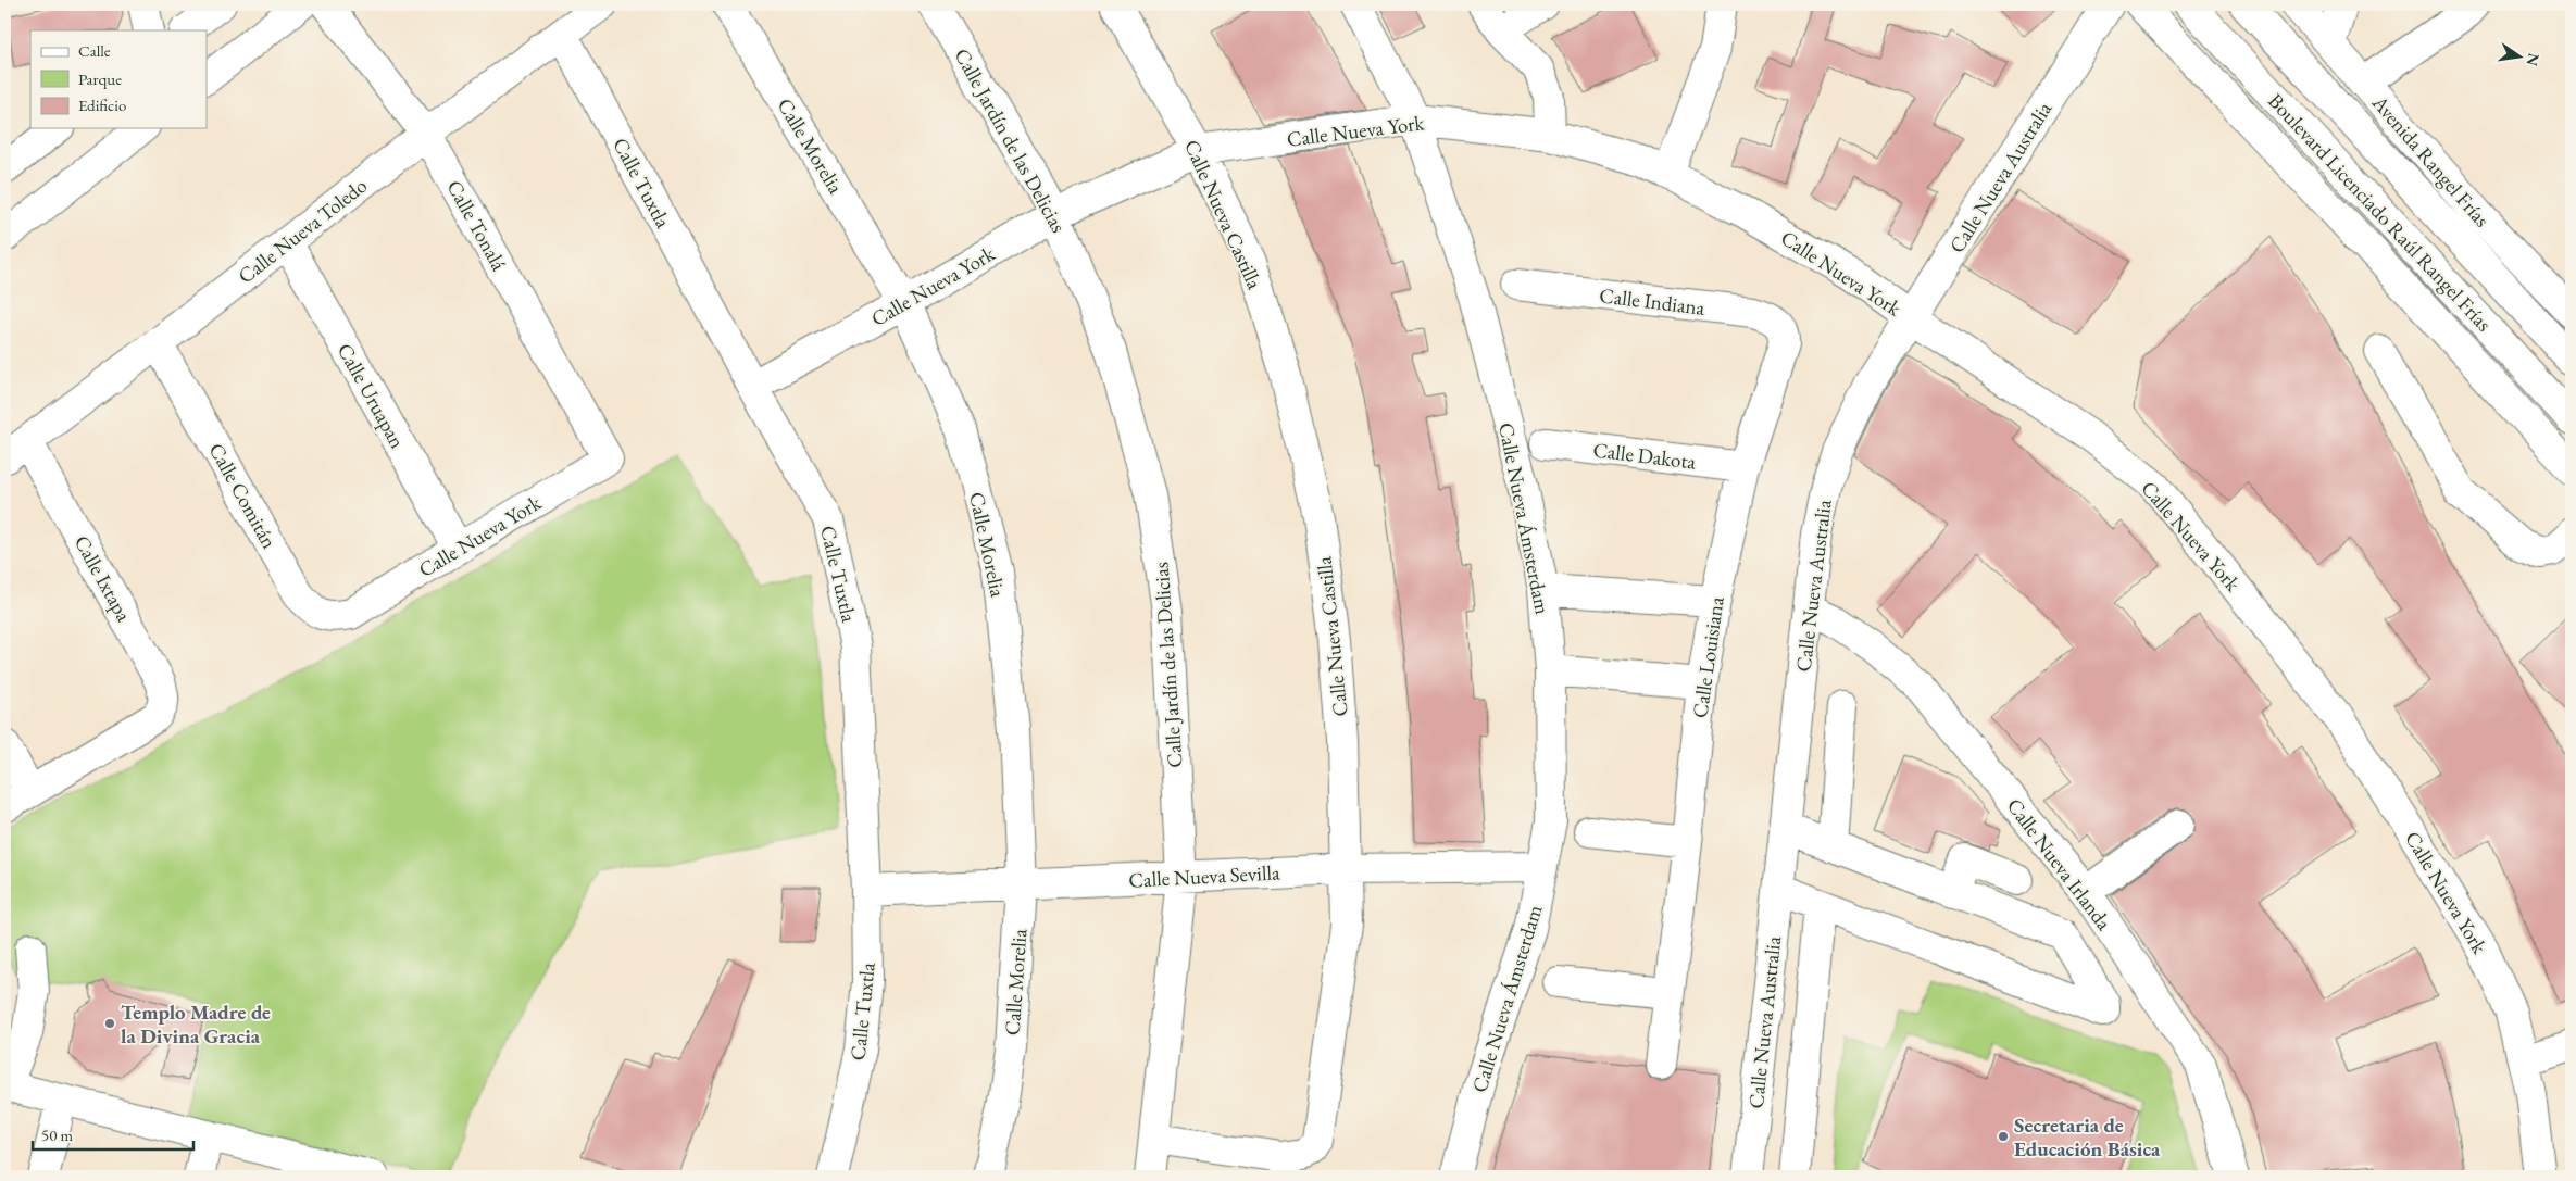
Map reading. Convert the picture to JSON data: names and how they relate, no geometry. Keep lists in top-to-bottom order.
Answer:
{
  "streets": {
    "street": [
      "Calle Nueva York",
      "Calle Jardín de las Delicias",
      "Calle Morelia",
      "Avenida Rangel Frías",
      "Calle Nueva Australia",
      "Calle Tuxtla",
      "Boulevard Licenciado Raúl Rangel Frías",
      "Calle Nueva Castilla",
      "Calle Tonalá",
      "Calle Nueva Toledo",
      "Calle Indiana",
      "Calle Uruapan",
      "Calle Dakota",
      "Calle Comitán",
      "Calle Nueva Ámsterdam",
      "Calle Ixtapa",
      "Calle Louisiana",
      "Calle Nueva Irlanda",
      "Calle Nueva Sevilla"
    ]
  },
  "crossings": [
    ["Calle Nueva York", "Calle Jardín de las Delicias"],
    ["Calle Nueva York", "Calle Morelia"],
    ["Calle Nueva York", "Calle Nueva Australia"],
    ["Calle Nueva York", "Calle Tuxtla"],
    ["Calle Nueva York", "Calle Nueva Castilla"],
    ["Calle Nueva York", "Calle Tonalá"],
    ["Calle Nueva York", "Calle Uruapan"],
    ["Calle Nueva York", "Calle Comitán"],
    ["Calle Nueva York", "Calle Nueva Ámsterdam"],
    ["Calle Jardín de las Delicias", "Calle Nueva Castilla"],
    ["Calle Jardín de las Delicias", "Calle Nueva Sevilla"],
    ["Calle Morelia", "Calle Nueva Sevilla"],
    ["Calle Nueva Australia", "Calle Nueva Irlanda"],
    ["Calle Tuxtla", "Calle Nueva Toledo"],
    ["Calle Tuxtla", "Calle Nueva Sevilla"],
    ["Calle Nueva Castilla", "Calle Nueva Sevilla"],
    ["Calle Tonalá", "Calle Nueva Toledo"],
    ["Calle Nueva Toledo", "Calle Uruapan"],
    ["Calle Nueva Toledo", "Calle Comitán"],
    ["Calle Nueva Toledo", "Calle Ixtapa"],
    ["Calle Indiana", "Calle Louisiana"],
    ["Calle Dakota", "Calle Louisiana"],
    ["Calle Nueva Ámsterdam", "Calle Nueva Sevilla"]
  ],
  "places": ["Templo Madre de la Divina Gracia", "Secretaria de Educación Básica"],
  "legend": ["Calle", "Parque", "Edificio"],
  "scale_bar": "50 m",
  "north": "right"
}
